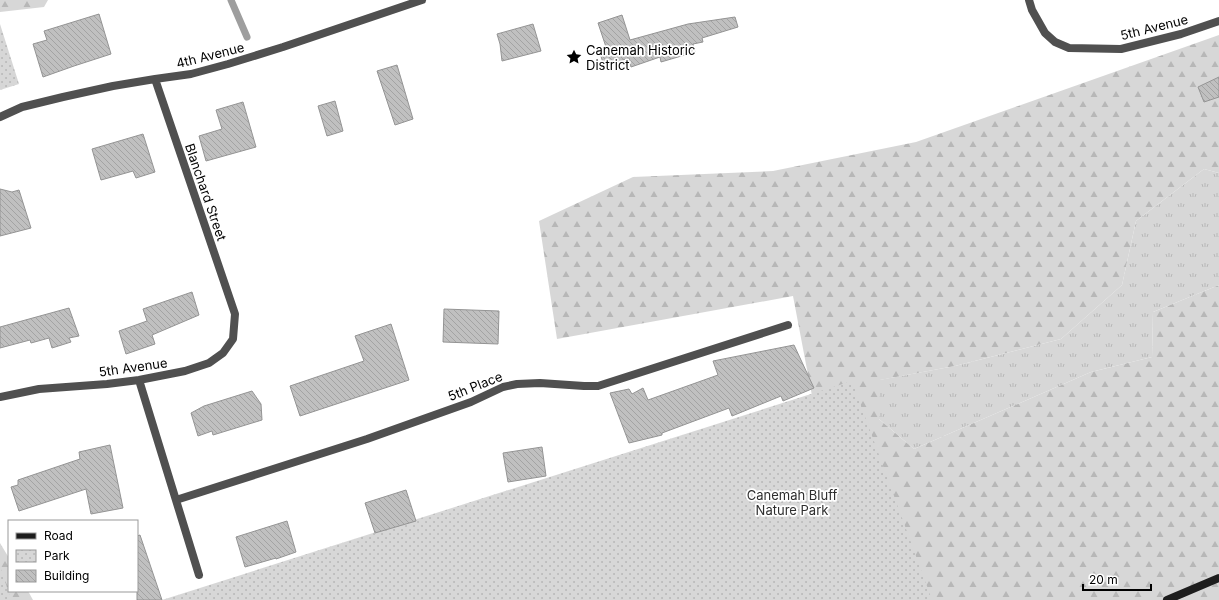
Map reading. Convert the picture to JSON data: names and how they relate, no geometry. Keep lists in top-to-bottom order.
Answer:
{
  "streets": {
    "street": [
      "5th Avenue",
      "4th Avenue",
      "Blanchard Street",
      "5th Place"
    ]
  },
  "crossings": [
    ["5th Avenue", "Blanchard Street"],
    ["4th Avenue", "Blanchard Street"]
  ],
  "parks": ["Canemah Bluff Nature Park"],
  "places": {
    "place": ["Canemah Historic District"]
  },
  "legend": ["Road", "Park", "Building"],
  "scale_bar": "20 m"
}
